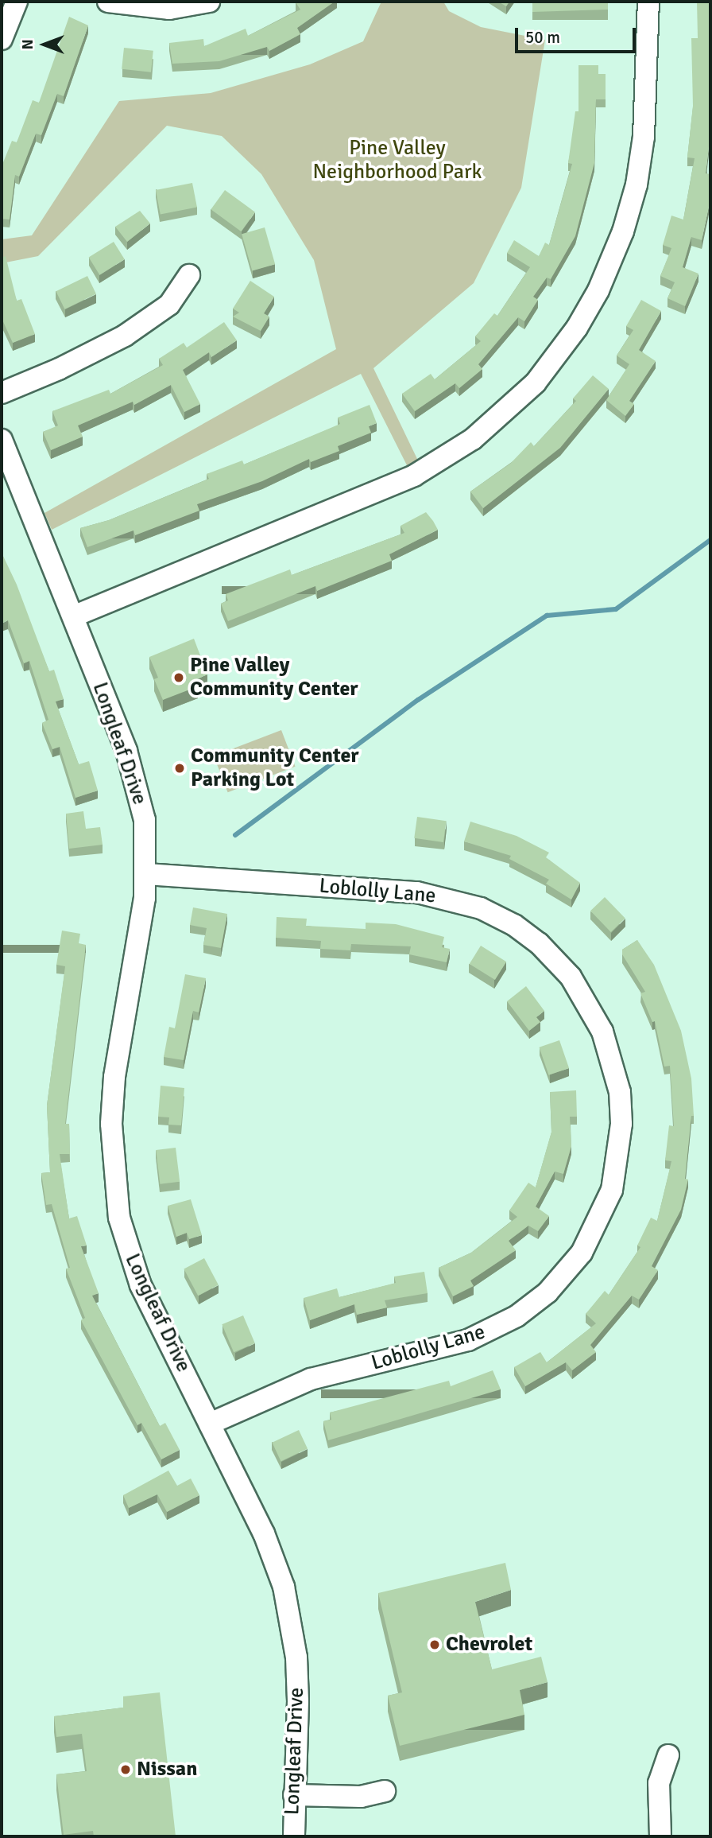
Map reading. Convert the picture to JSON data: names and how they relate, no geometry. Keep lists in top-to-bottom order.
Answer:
{
  "streets": {
    "street": ["Longleaf Drive", "Loblolly Lane"]
  },
  "crossings": [
    ["Longleaf Drive", "Loblolly Lane"]
  ],
  "parks": ["Pine Valley Neighborhood Park"],
  "places": [
    "Pine Valley Community Center",
    "Community Center Parking Lot",
    "Chevrolet",
    "Nissan"
  ],
  "scale_bar": "50 m",
  "north": "left"
}
